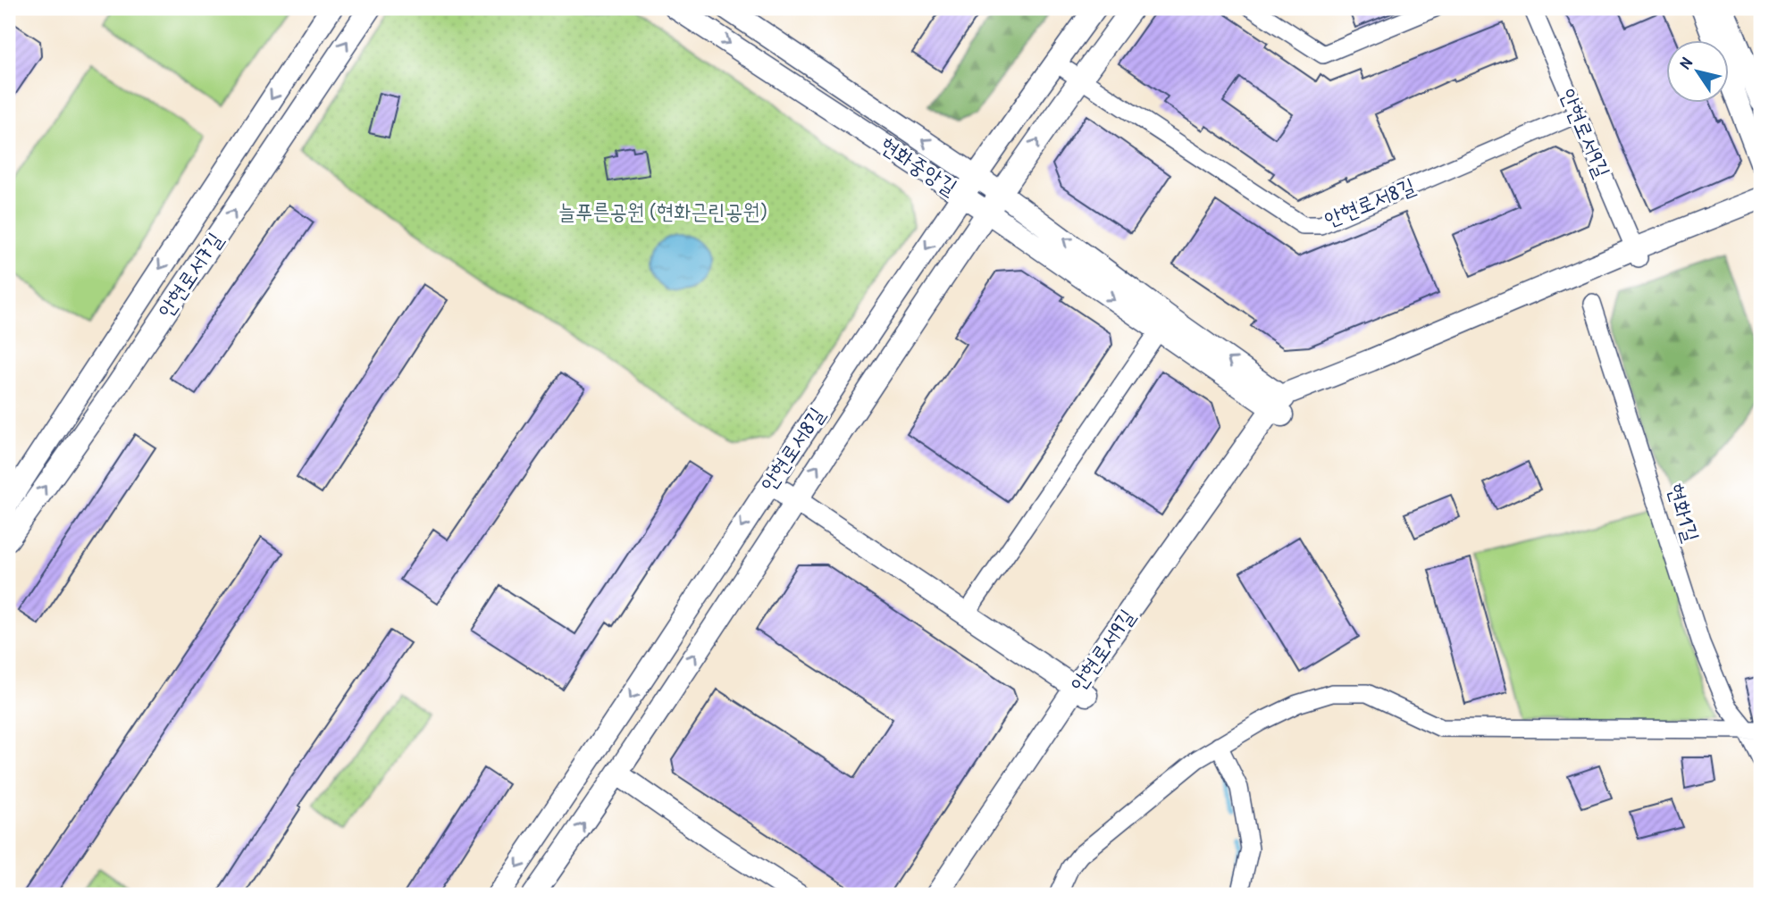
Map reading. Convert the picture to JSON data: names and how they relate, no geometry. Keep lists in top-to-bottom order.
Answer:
{
  "streets": {
    "street": [
      "안현로서9길",
      "현화중앙길",
      "안현로서8길",
      "안현로서7길",
      "현화1길"
    ]
  },
  "crossings": [
    ["안현로서9길", "안현로서8길"],
    ["현화중앙길", "안현로서8길"]
  ],
  "parks": ["늘푸른공원 (현화근린공원)"],
  "north": "top left"
}
